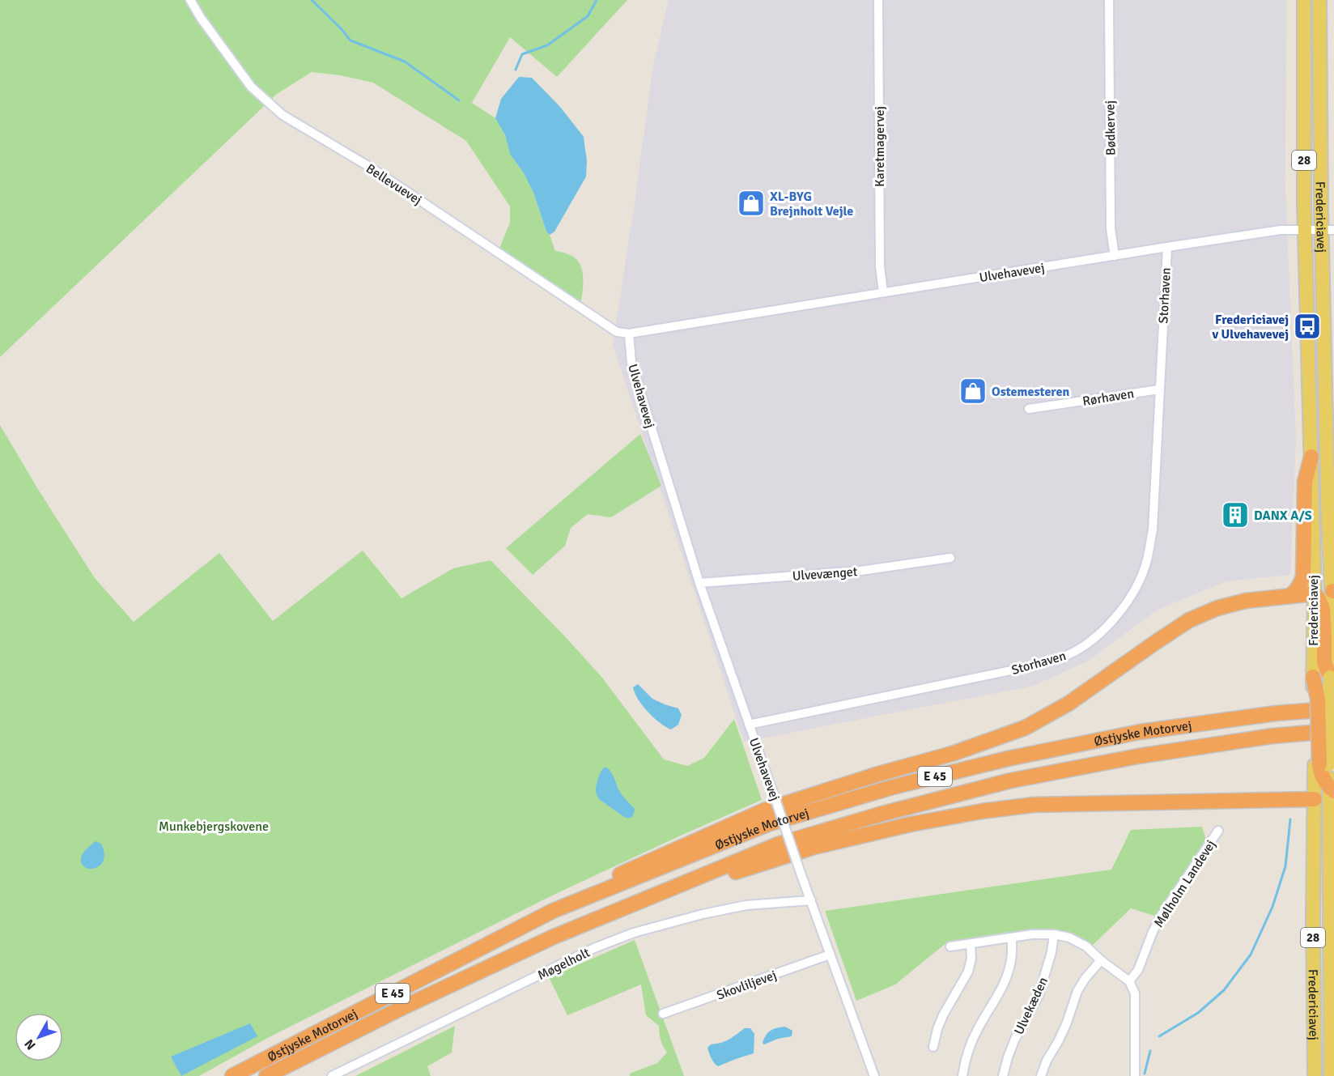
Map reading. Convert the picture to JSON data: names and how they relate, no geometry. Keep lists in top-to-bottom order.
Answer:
{
  "streets": {
    "highway": ["Østjyske Motorvej", "E 45"],
    "main road": ["28", "Fredericiavej"],
    "street": [
      "Bødkervej",
      "Karetmagervej",
      "Bellevuevej",
      "Ulvehavevej",
      "Storhaven",
      "Rørhaven",
      "Ulvevænget",
      "Mølholm Landevej",
      "Møgelholt",
      "Skovliljevej",
      "Ulvekæden"
    ]
  },
  "crossings": [
    ["Bødkervej", "Ulvehavevej"],
    ["Karetmagervej", "Ulvehavevej"],
    ["Bellevuevej", "Ulvehavevej"],
    ["Fredericiavej", "Ulvehavevej"],
    ["Ulvehavevej", "Storhaven"],
    ["Ulvehavevej", "Ulvevænget"],
    ["Ulvehavevej", "Møgelholt"],
    ["Ulvehavevej", "Skovliljevej"],
    ["Storhaven", "Rørhaven"]
  ],
  "parks": ["Munkebjergskovene"],
  "places": {
    "shop": ["XL-BYG Brejnholt Vejle", "Ostemesteren"],
    "bus stop": ["Fredericiavej v Ulvehavevej"],
    "building": ["DANX A/S"]
  },
  "north": "bottom left"
}
